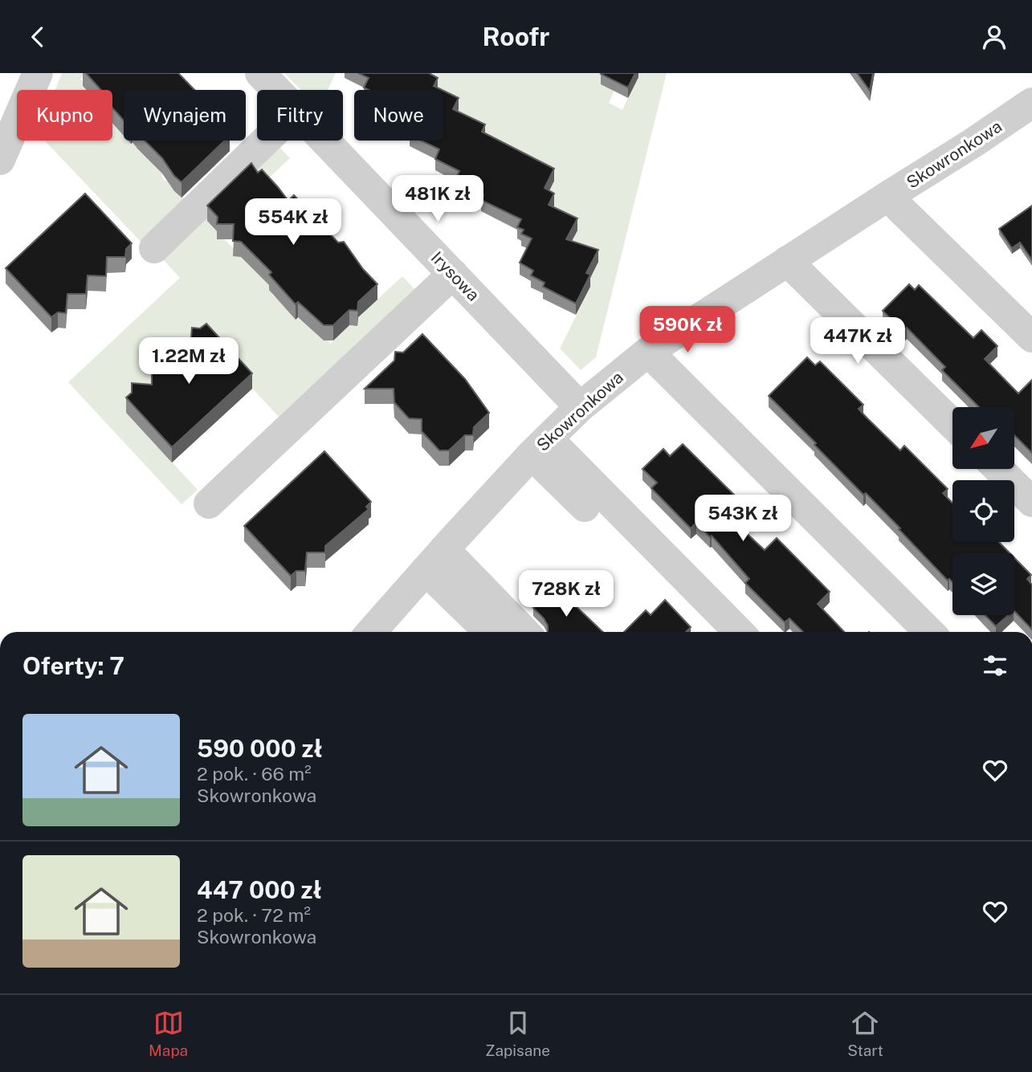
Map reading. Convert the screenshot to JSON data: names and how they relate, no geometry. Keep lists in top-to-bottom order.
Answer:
{
  "streets": {
    "street": ["Skowronkowa", "Irysowa"]
  },
  "crossings": [
    ["Skowronkowa", "Irysowa"]
  ],
  "north": "bottom left",
  "page": {
    "header": "Roofr",
    "chip": [
      "Kupno",
      "Wynajem",
      "Filtry",
      "Nowe"
    ],
    "price": [
      "481K zł",
      "554K zł",
      "590K zł",
      "447K zł",
      "1.22M zł",
      "543K zł",
      "728K zł"
    ],
    "heading": "Oferty: 7",
    "list": [
      {
        "name": "590 000 zł",
        "note": "2 pok. · 66 m² · Skowronkowa"
      },
      {
        "name": "447 000 zł",
        "note": "2 pok. · 72 m² · Skowronkowa"
      }
    ],
    "tabs": ["Mapa", "Zapisane", "Start"]
  }
}
